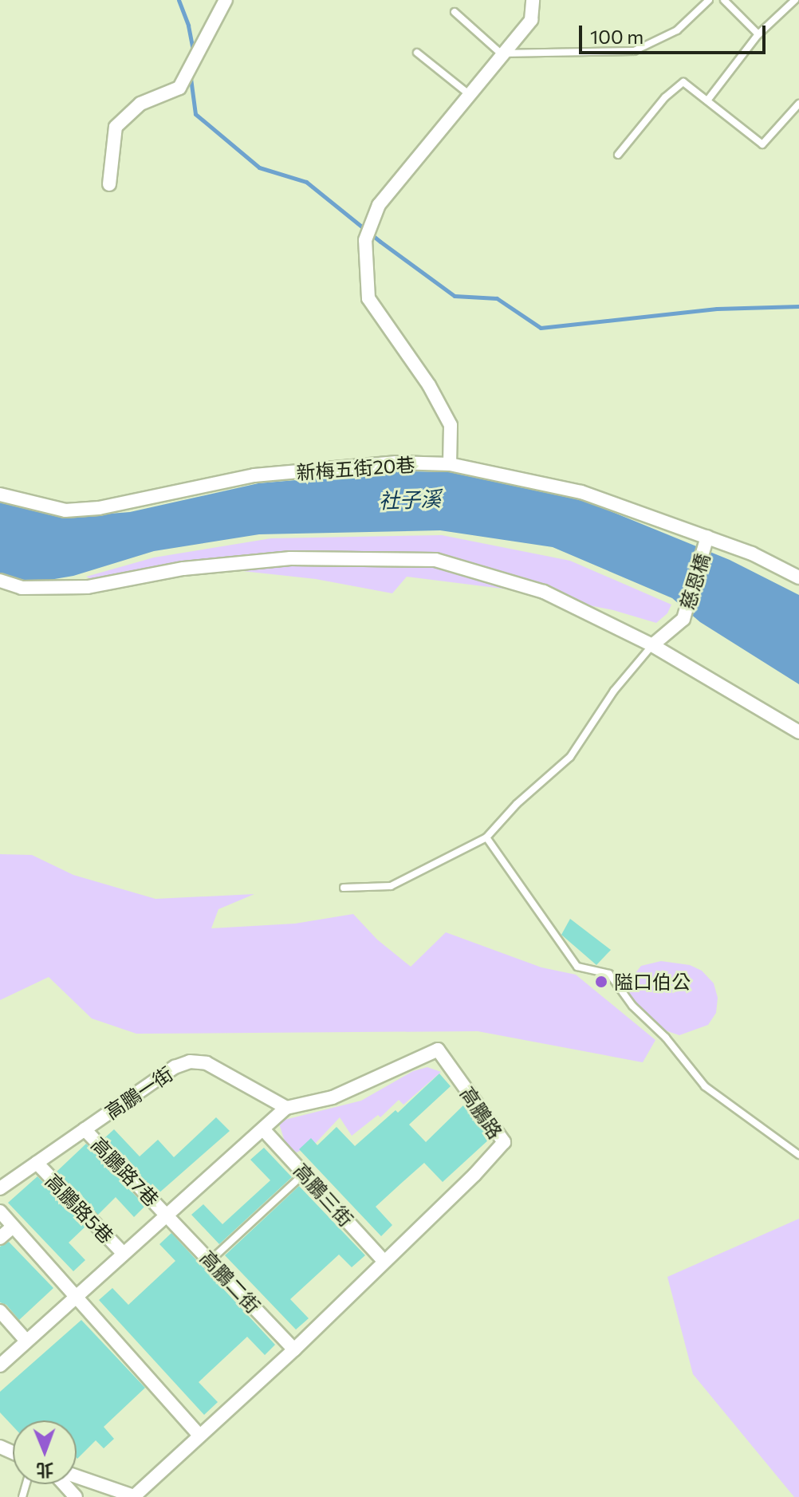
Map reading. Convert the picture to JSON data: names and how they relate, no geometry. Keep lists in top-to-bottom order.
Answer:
{
  "streets": {
    "street": [
      "新梅五街20巷",
      "慈恩橋",
      "高鵬一街",
      "高鵬路",
      "高鵬路7巷",
      "高鵬三街",
      "高鵬路5巷",
      "高鵬二街"
    ]
  },
  "crossings": [
    ["新梅五街20巷", "慈恩橋"],
    ["高鵬一街", "高鵬路"],
    ["高鵬一街", "高鵬路7巷"],
    ["高鵬一街", "高鵬路5巷"],
    ["高鵬路", "高鵬三街"],
    ["高鵬路", "高鵬二街"],
    ["高鵬路7巷", "高鵬二街"]
  ],
  "water": ["社子溪"],
  "places": ["隘口伯公"],
  "scale_bar": "100 m",
  "north": "bottom"
}
